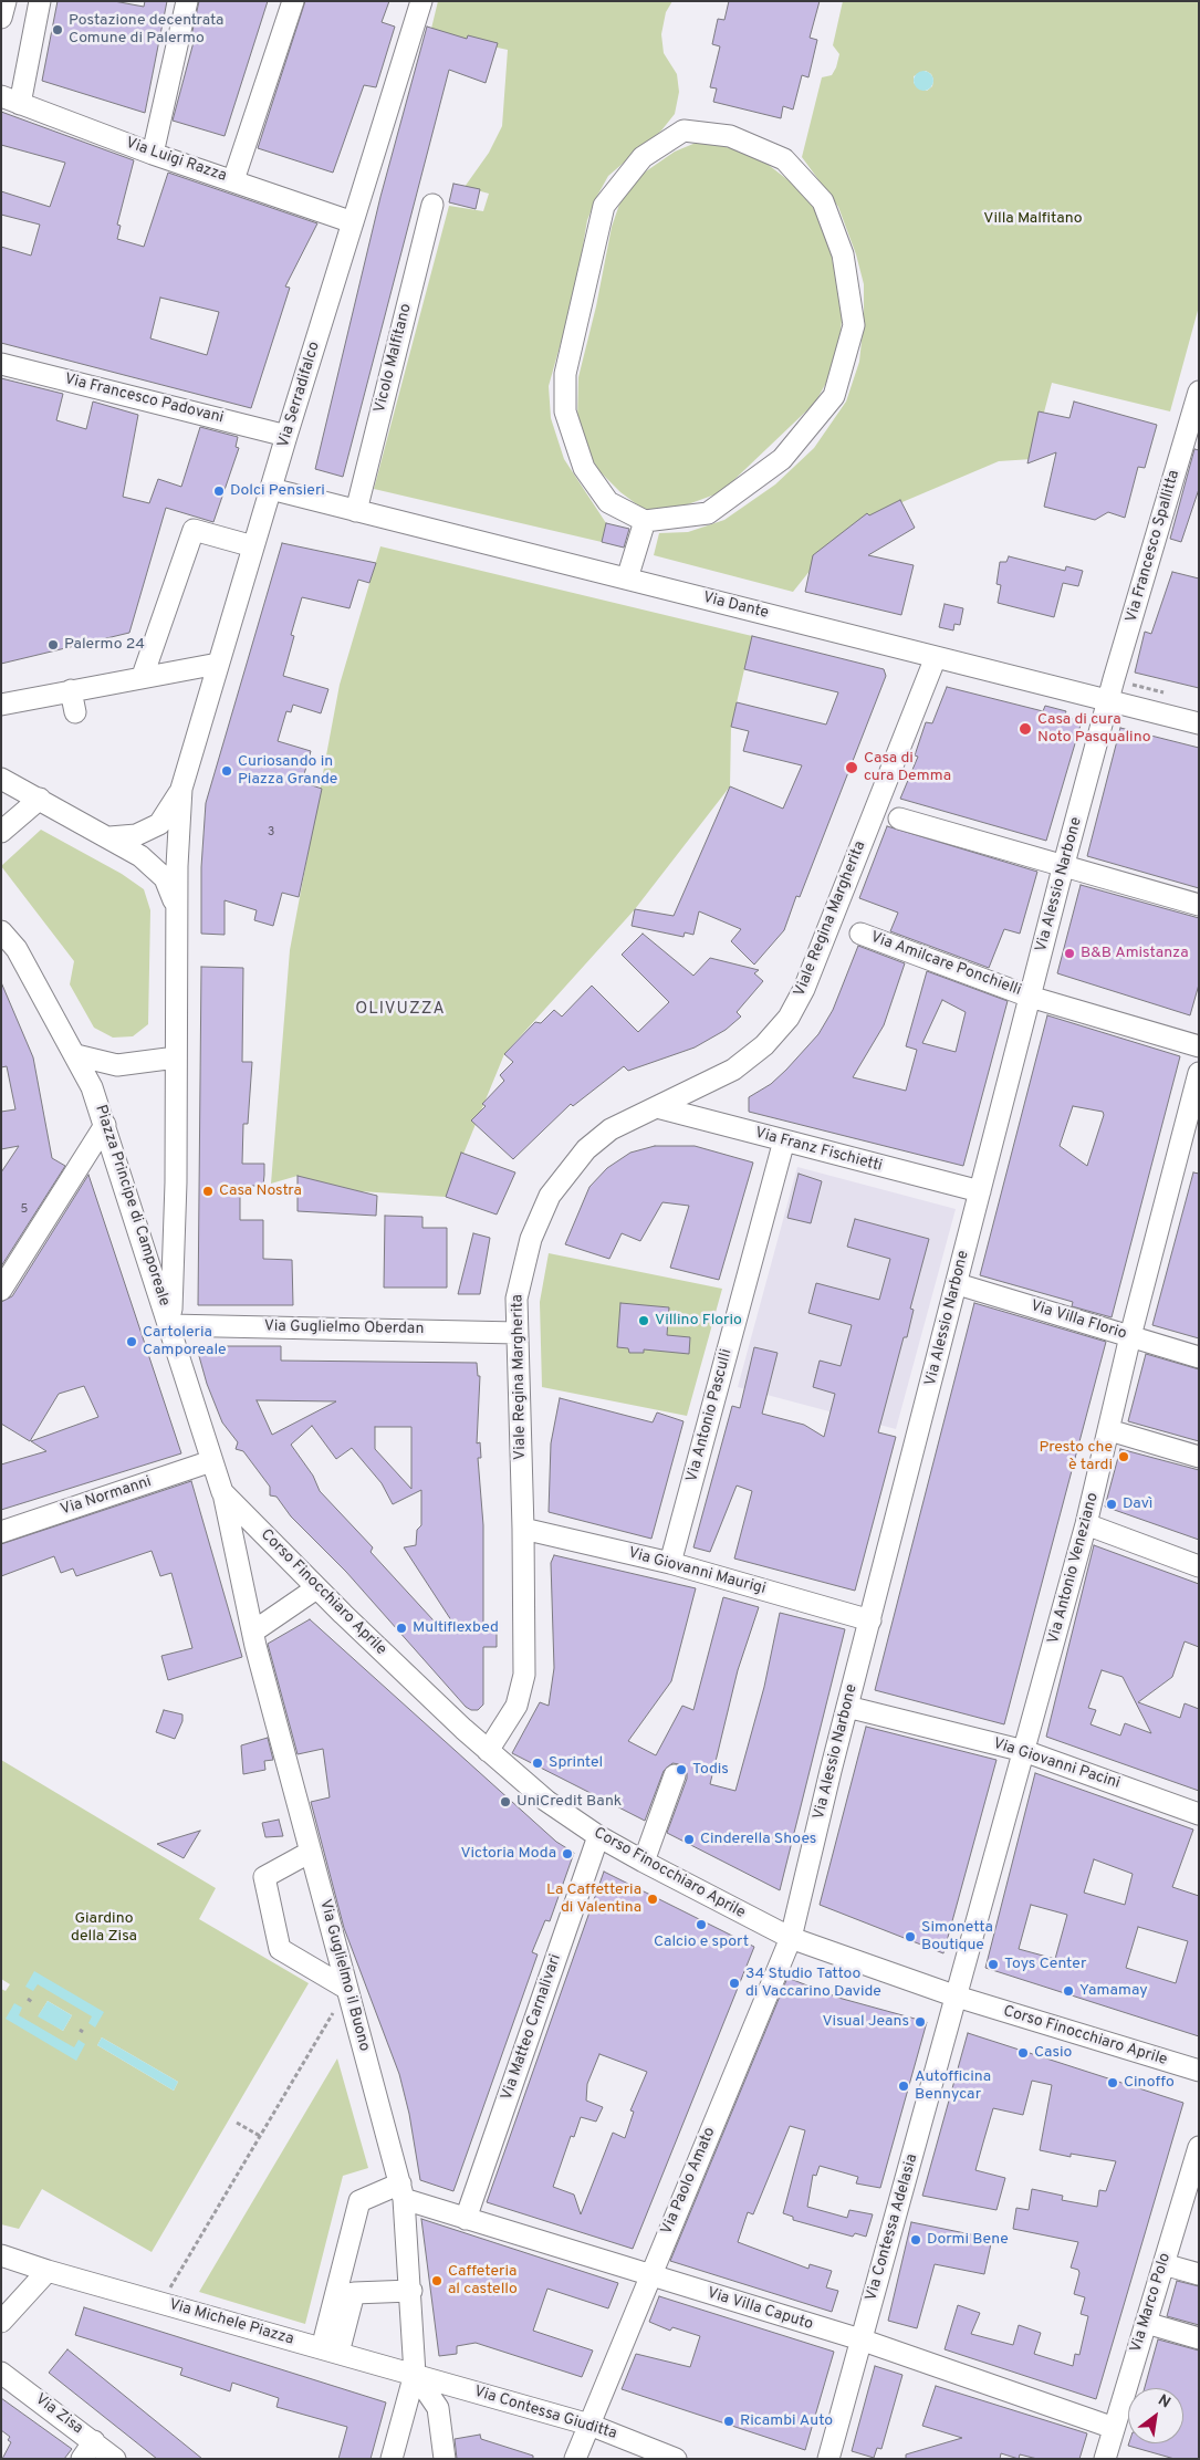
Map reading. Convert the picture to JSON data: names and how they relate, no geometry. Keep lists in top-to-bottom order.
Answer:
{
  "streets": {
    "street": [
      "Via Luigi Razza",
      "Vicolo Malfitano",
      "Via Serradifalco",
      "Via Francesco Padovani",
      "Via Francesco Spallitta",
      "Via Dante",
      "Via Alessio Narbone",
      "Viale Regina Margherita",
      "Via Amilcare Ponchielli",
      "Via Franz Fischietti",
      "Piazza Principe di Camporeale",
      "Via Villa Florio",
      "Via Guglielmo Oberdan",
      "Via Antonio Pasculli",
      "Via Normanni",
      "Via Antonio Veneziano",
      "Via Giovanni Maurigi",
      "Corso Finocchiaro Aprile",
      "Via Giovanni Pacini",
      "Via Guglielmo il Buono",
      "Via Matteo Carnalivari",
      "Via Paolo Amato",
      "Via Contessa Adelasia",
      "Via Marco Polo",
      "Via Villa Caputo",
      "Via Michele Piazza",
      "Via Contessa Giuditta",
      "Via Zisa"
    ]
  },
  "crossings": [
    ["Via Luigi Razza", "Via Serradifalco"],
    ["Vicolo Malfitano", "Via Dante"],
    ["Via Serradifalco", "Via Francesco Padovani"],
    ["Via Serradifalco", "Via Dante"],
    ["Via Serradifalco", "Piazza Principe di Camporeale"],
    ["Via Francesco Spallitta", "Via Dante"],
    ["Via Francesco Spallitta", "Via Alessio Narbone"],
    ["Via Dante", "Via Alessio Narbone"],
    ["Via Dante", "Viale Regina Margherita"],
    ["Via Alessio Narbone", "Via Amilcare Ponchielli"],
    ["Via Alessio Narbone", "Via Franz Fischietti"],
    ["Via Alessio Narbone", "Via Villa Florio"],
    ["Via Alessio Narbone", "Via Giovanni Maurigi"],
    ["Via Alessio Narbone", "Corso Finocchiaro Aprile"],
    ["Via Alessio Narbone", "Via Giovanni Pacini"],
    ["Via Alessio Narbone", "Via Paolo Amato"],
    ["Viale Regina Margherita", "Via Franz Fischietti"],
    ["Viale Regina Margherita", "Via Guglielmo Oberdan"],
    ["Viale Regina Margherita", "Via Giovanni Maurigi"],
    ["Viale Regina Margherita", "Corso Finocchiaro Aprile"],
    ["Via Franz Fischietti", "Via Antonio Pasculli"],
    ["Piazza Principe di Camporeale", "Via Guglielmo Oberdan"],
    ["Piazza Principe di Camporeale", "Corso Finocchiaro Aprile"],
    ["Via Villa Florio", "Via Antonio Veneziano"],
    ["Via Guglielmo Oberdan", "Corso Finocchiaro Aprile"],
    ["Via Antonio Pasculli", "Via Giovanni Maurigi"],
    ["Via Normanni", "Corso Finocchiaro Aprile"],
    ["Via Antonio Veneziano", "Corso Finocchiaro Aprile"],
    ["Via Antonio Veneziano", "Via Giovanni Pacini"],
    ["Via Antonio Veneziano", "Via Contessa Adelasia"],
    ["Corso Finocchiaro Aprile", "Via Guglielmo il Buono"],
    ["Corso Finocchiaro Aprile", "Via Matteo Carnalivari"],
    ["Corso Finocchiaro Aprile", "Via Paolo Amato"],
    ["Corso Finocchiaro Aprile", "Via Contessa Adelasia"],
    ["Via Guglielmo il Buono", "Via Villa Caputo"],
    ["Via Guglielmo il Buono", "Via Michele Piazza"],
    ["Via Guglielmo il Buono", "Via Contessa Giuditta"],
    ["Via Matteo Carnalivari", "Via Villa Caputo"],
    ["Via Paolo Amato", "Via Villa Caputo"],
    ["Via Paolo Amato", "Via Contessa Giuditta"],
    ["Via Contessa Adelasia", "Via Villa Caputo"],
    ["Via Marco Polo", "Via Villa Caputo"],
    ["Via Michele Piazza", "Via Contessa Giuditta"]
  ],
  "districts": ["OLIVUZZA"],
  "parks": ["Villa Malfitano", "Giardino della Zisa"],
  "places": [
    "Postazione decentrata Comune di Palermo",
    "Dolci Pensieri",
    "Palermo 24",
    "Casa di cura Noto Pasqualino",
    "Casa di cura Demma",
    "Curiosando in Piazza Grande",
    "B&B Amistanza",
    "Casa Nostra",
    "Villino Florio",
    "Cartoleria Camporeale",
    "Presto che è tardi",
    "Davì",
    "Multiflexbed",
    "Sprintel",
    "Todis",
    "UniCredit Bank",
    "Cinderella Shoes",
    "Victoria Moda",
    "La Caffetteria di Valentina",
    "Calcio e sport",
    "Simonetta Boutique",
    "Toys Center",
    "34 Studio Tattoo di Vaccarino Davide",
    "Yamamay",
    "Visual Jeans",
    "Casio",
    "Cinoffo",
    "Autofficina Bennycar",
    "Dormi Bene",
    "Caffeteria al castello",
    "Ricambi Auto"
  ],
  "house_numbers": ["3", "5"],
  "north": "top right"
}
